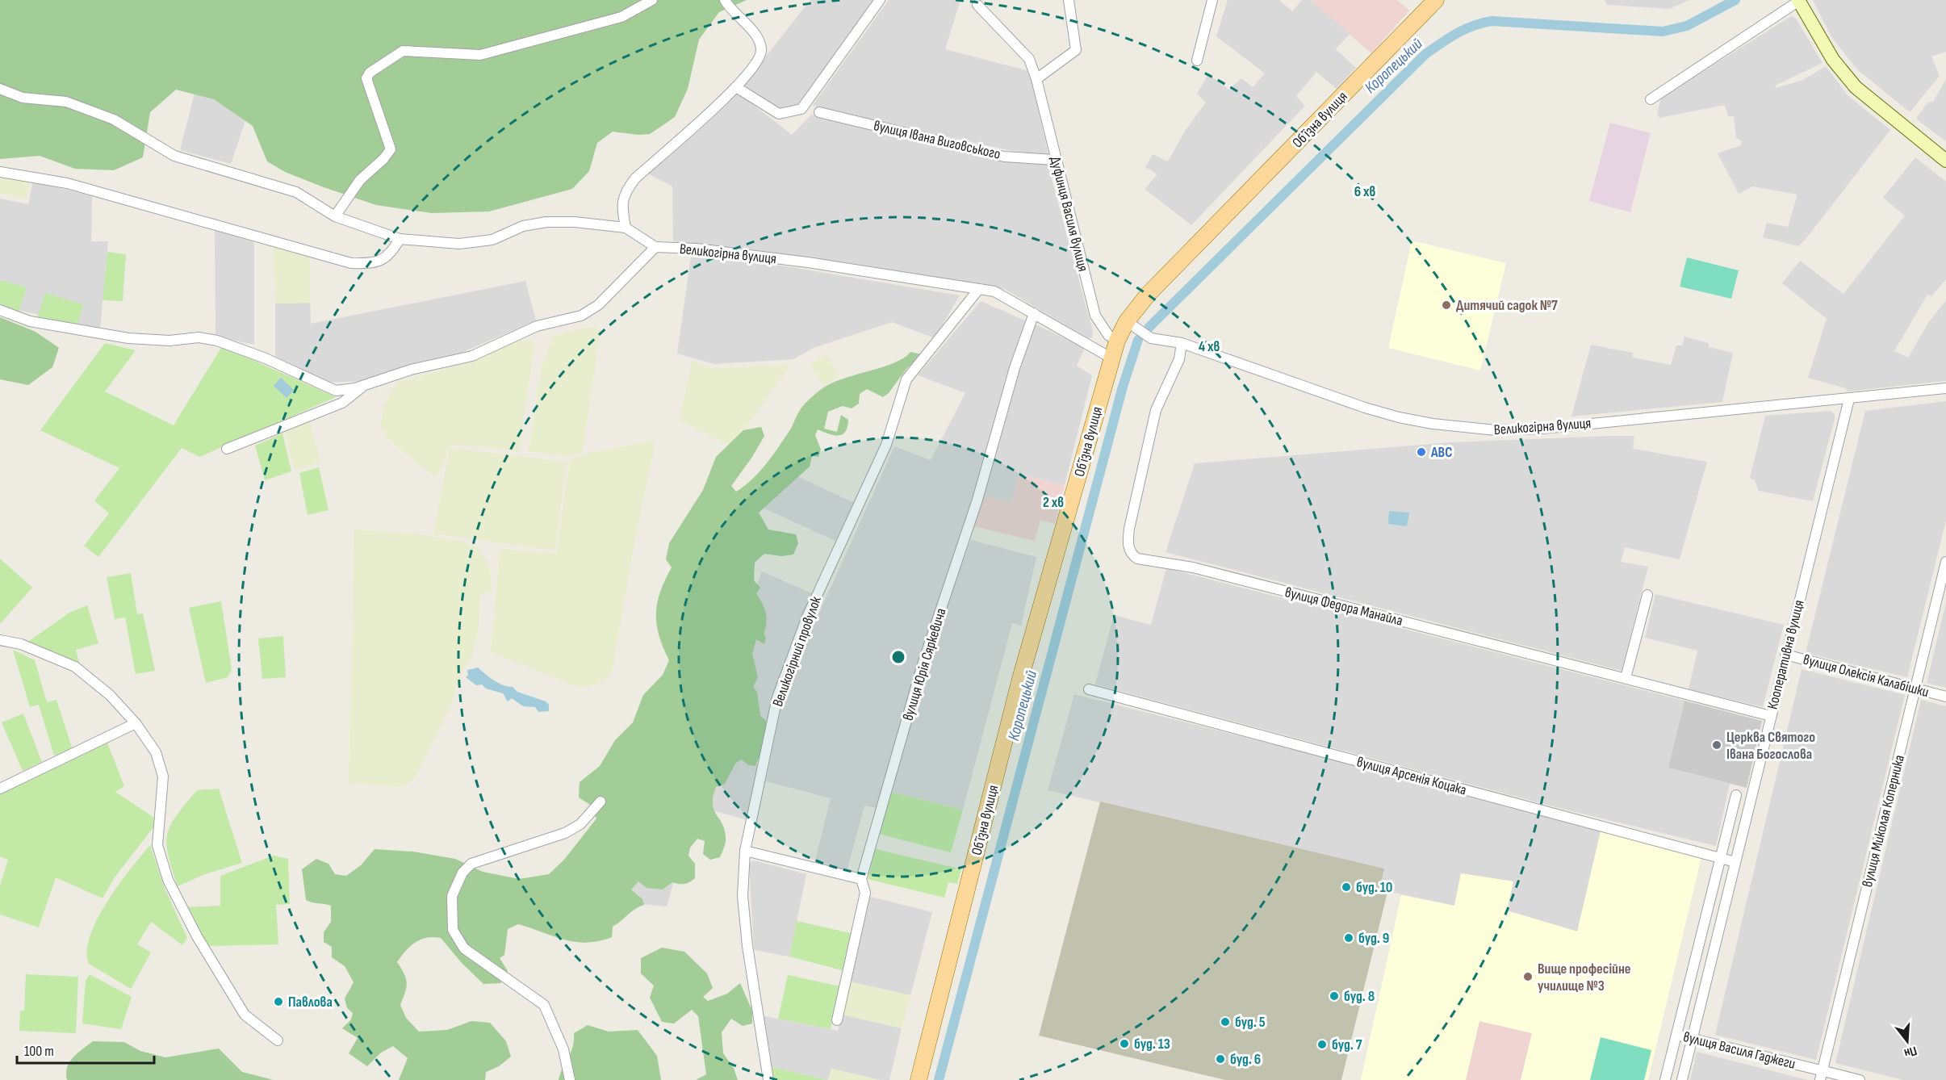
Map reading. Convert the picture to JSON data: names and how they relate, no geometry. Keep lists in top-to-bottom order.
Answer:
{
  "streets": {
    "main road": ["Обʼїзна вулиця"],
    "street": [
      "вулиця Івана Виговського",
      "Дуфинця Василя вулиця",
      "Великогірна вулиця",
      "вулиця Федора Манайла",
      "Великогірний провулок",
      "Кооперативна вулиця",
      "вулиця Юрія Сяркевича",
      "вулиця Олексія Калабішки",
      "вулиця Арсенія Коцака",
      "вулиця Миколая Коперника",
      "вулиця Василя Гаджеги"
    ]
  },
  "crossings": [
    ["Обʼїзна вулиця", "Дуфинця Василя вулиця"],
    ["Обʼїзна вулиця", "Великогірна вулиця"],
    ["вулиця Івана Виговського", "Дуфинця Василя вулиця"],
    ["Великогірна вулиця", "вулиця Федора Манайла"],
    ["Великогірна вулиця", "Великогірний провулок"],
    ["Великогірна вулиця", "Кооперативна вулиця"],
    ["Великогірна вулиця", "вулиця Юрія Сяркевича"],
    ["вулиця Федора Манайла", "Кооперативна вулиця"],
    ["Кооперативна вулиця", "вулиця Олексія Калабішки"],
    ["Кооперативна вулиця", "вулиця Арсенія Коцака"],
    ["Кооперативна вулиця", "вулиця Василя Гаджеги"],
    ["вулиця Олексія Калабішки", "вулиця Миколая Коперника"],
    ["вулиця Миколая Коперника", "вулиця Василя Гаджеги"]
  ],
  "water": ["Коропецький"],
  "places": [
    "Дитячий садок №7",
    "АВС",
    "Церква Святого Івана Богослова",
    "буд. 10",
    "буд. 9",
    "Вище професійне училище №3",
    "буд. 8",
    "Павлова",
    "буд. 5",
    "буд. 13",
    "буд. 7",
    "буд. 6"
  ],
  "scale_bar": "100 m",
  "north": "bottom",
  "rings": ["6 хв", "4 хв", "2 хв"]
}
